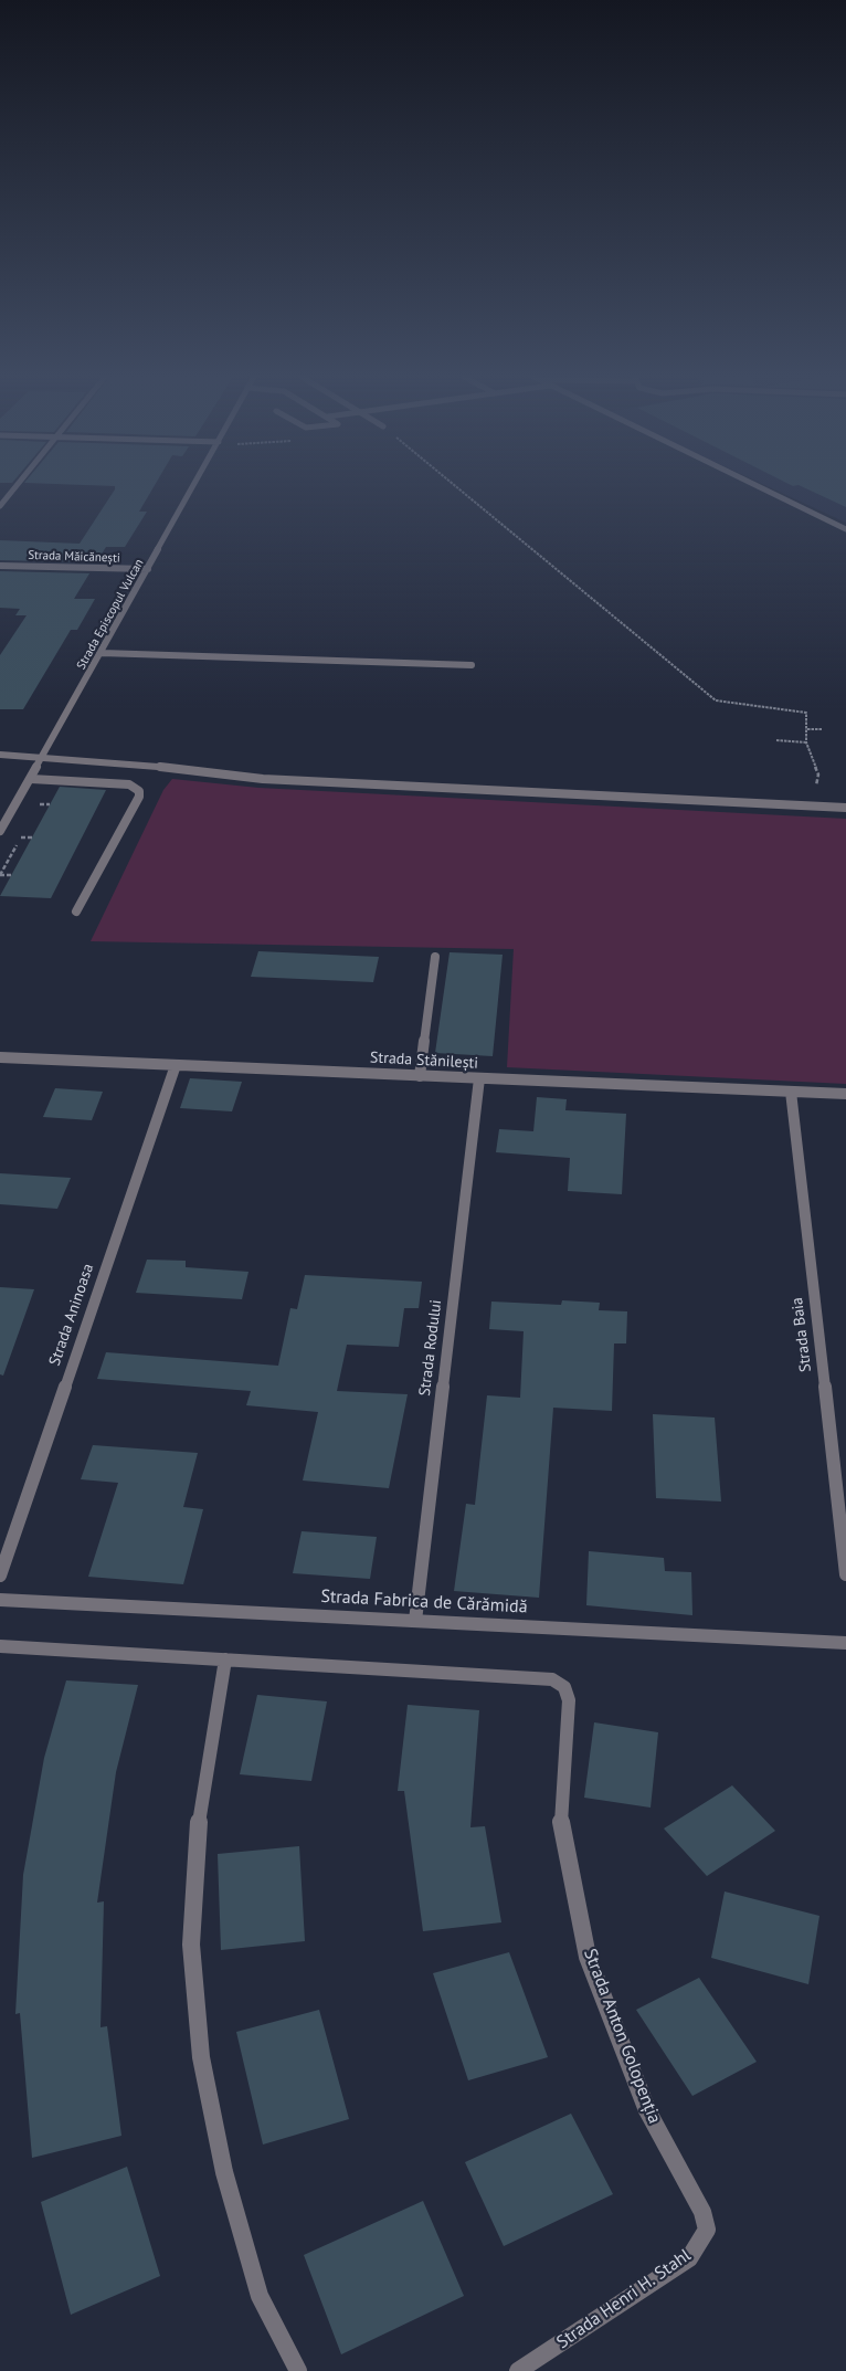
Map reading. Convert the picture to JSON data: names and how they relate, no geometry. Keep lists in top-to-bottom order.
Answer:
{
  "streets": {
    "street": [
      "Strada Măicănești",
      "Strada Episcopul Vulcan",
      "Strada Stănilești",
      "Strada Aninoasa",
      "Strada Baia",
      "Strada Rodului",
      "Strada Fabrica de Cărămidă",
      "Strada Anton Golopenția",
      "Strada Henri H. Stahl"
    ]
  },
  "crossings": [
    ["Strada Măicănești", "Strada Episcopul Vulcan"],
    ["Strada Stănilești", "Strada Aninoasa"],
    ["Strada Stănilești", "Strada Baia"],
    ["Strada Stănilești", "Strada Rodului"],
    ["Strada Rodului", "Strada Fabrica de Cărămidă"],
    ["Strada Anton Golopenția", "Strada Henri H. Stahl"]
  ]
}
